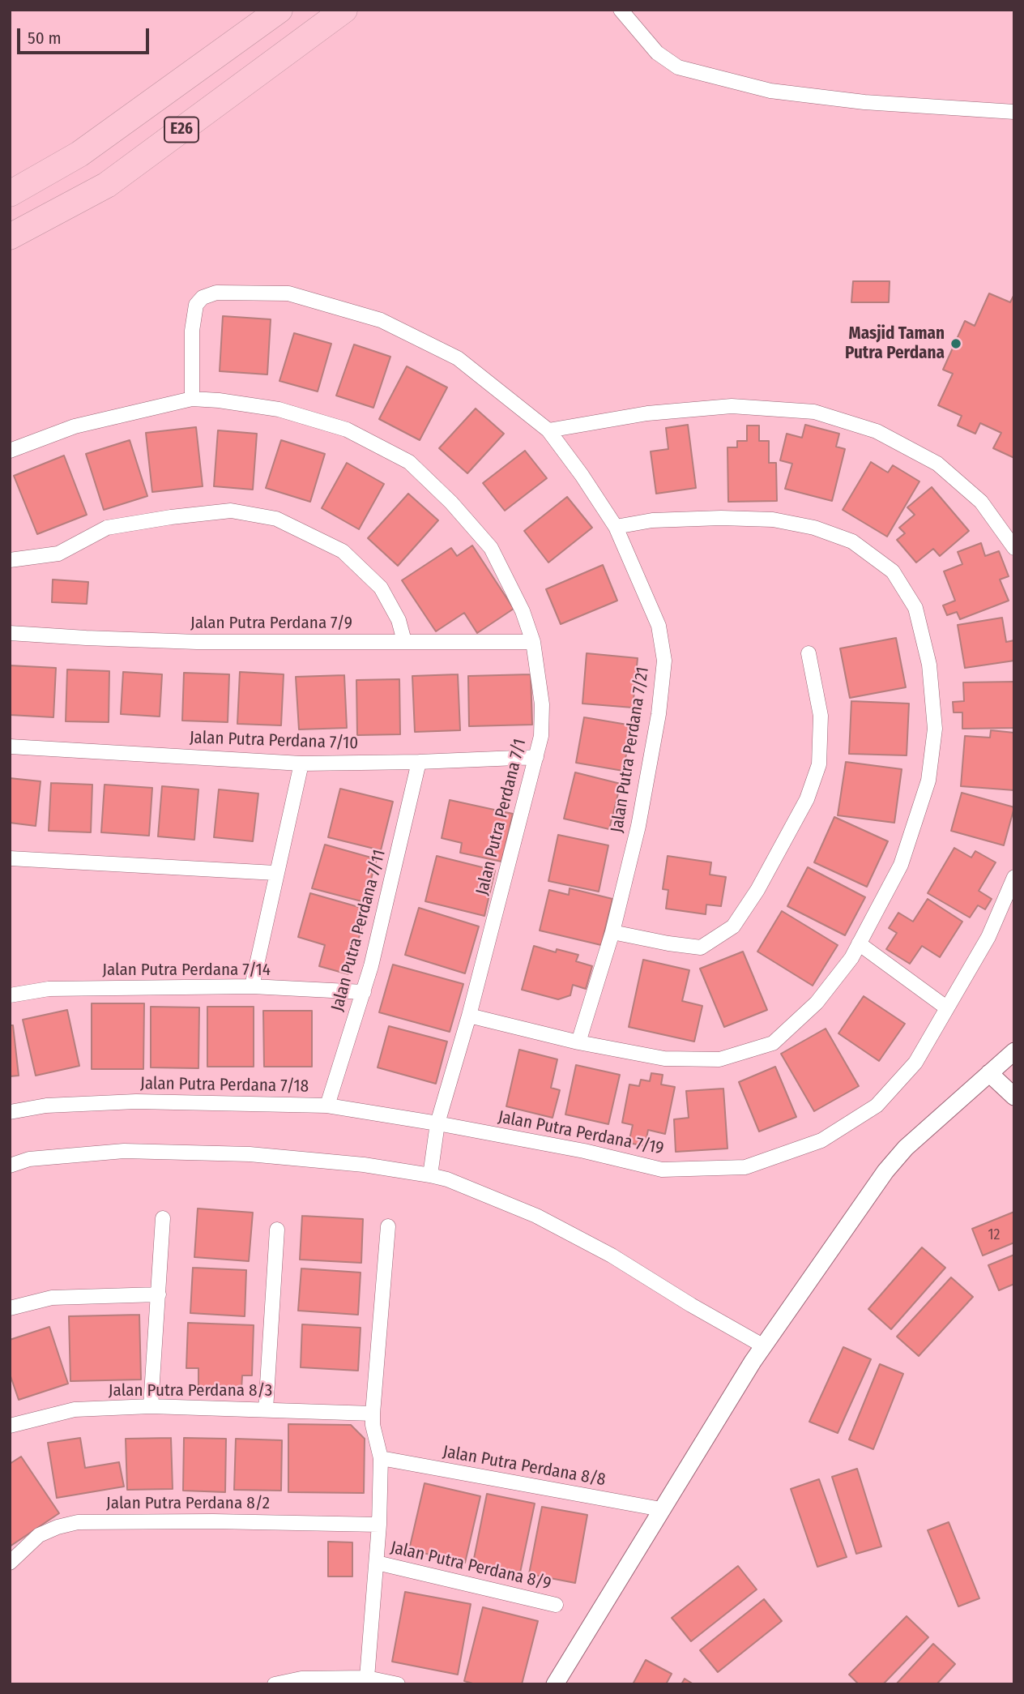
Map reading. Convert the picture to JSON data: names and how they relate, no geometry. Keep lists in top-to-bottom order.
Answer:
{
  "streets": {
    "highway": ["E26"],
    "street": [
      "Jalan Putra Perdana 7/9",
      "Jalan Putra Perdana 7/10",
      "Jalan Putra Perdana 7/21",
      "Jalan Putra Perdana 7/1",
      "Jalan Putra Perdana 7/11",
      "Jalan Putra Perdana 7/14",
      "Jalan Putra Perdana 7/18",
      "Jalan Putra Perdana 7/19",
      "Jalan Putra Perdana 8/3",
      "Jalan Putra Perdana 8/8",
      "Jalan Putra Perdana 8/2",
      "Jalan Putra Perdana 8/9"
    ]
  },
  "crossings": [
    ["Jalan Putra Perdana 7/9", "Jalan Putra Perdana 7/1"],
    ["Jalan Putra Perdana 7/10", "Jalan Putra Perdana 7/1"],
    ["Jalan Putra Perdana 7/10", "Jalan Putra Perdana 7/11"],
    ["Jalan Putra Perdana 7/21", "Jalan Putra Perdana 7/1"],
    ["Jalan Putra Perdana 7/1", "Jalan Putra Perdana 7/18"],
    ["Jalan Putra Perdana 7/1", "Jalan Putra Perdana 7/19"],
    ["Jalan Putra Perdana 7/11", "Jalan Putra Perdana 7/14"],
    ["Jalan Putra Perdana 7/11", "Jalan Putra Perdana 7/18"],
    ["Jalan Putra Perdana 7/18", "Jalan Putra Perdana 7/19"]
  ],
  "places": ["Masjid Taman Putra Perdana"],
  "house_numbers": ["12"],
  "scale_bar": "50 m"
}
